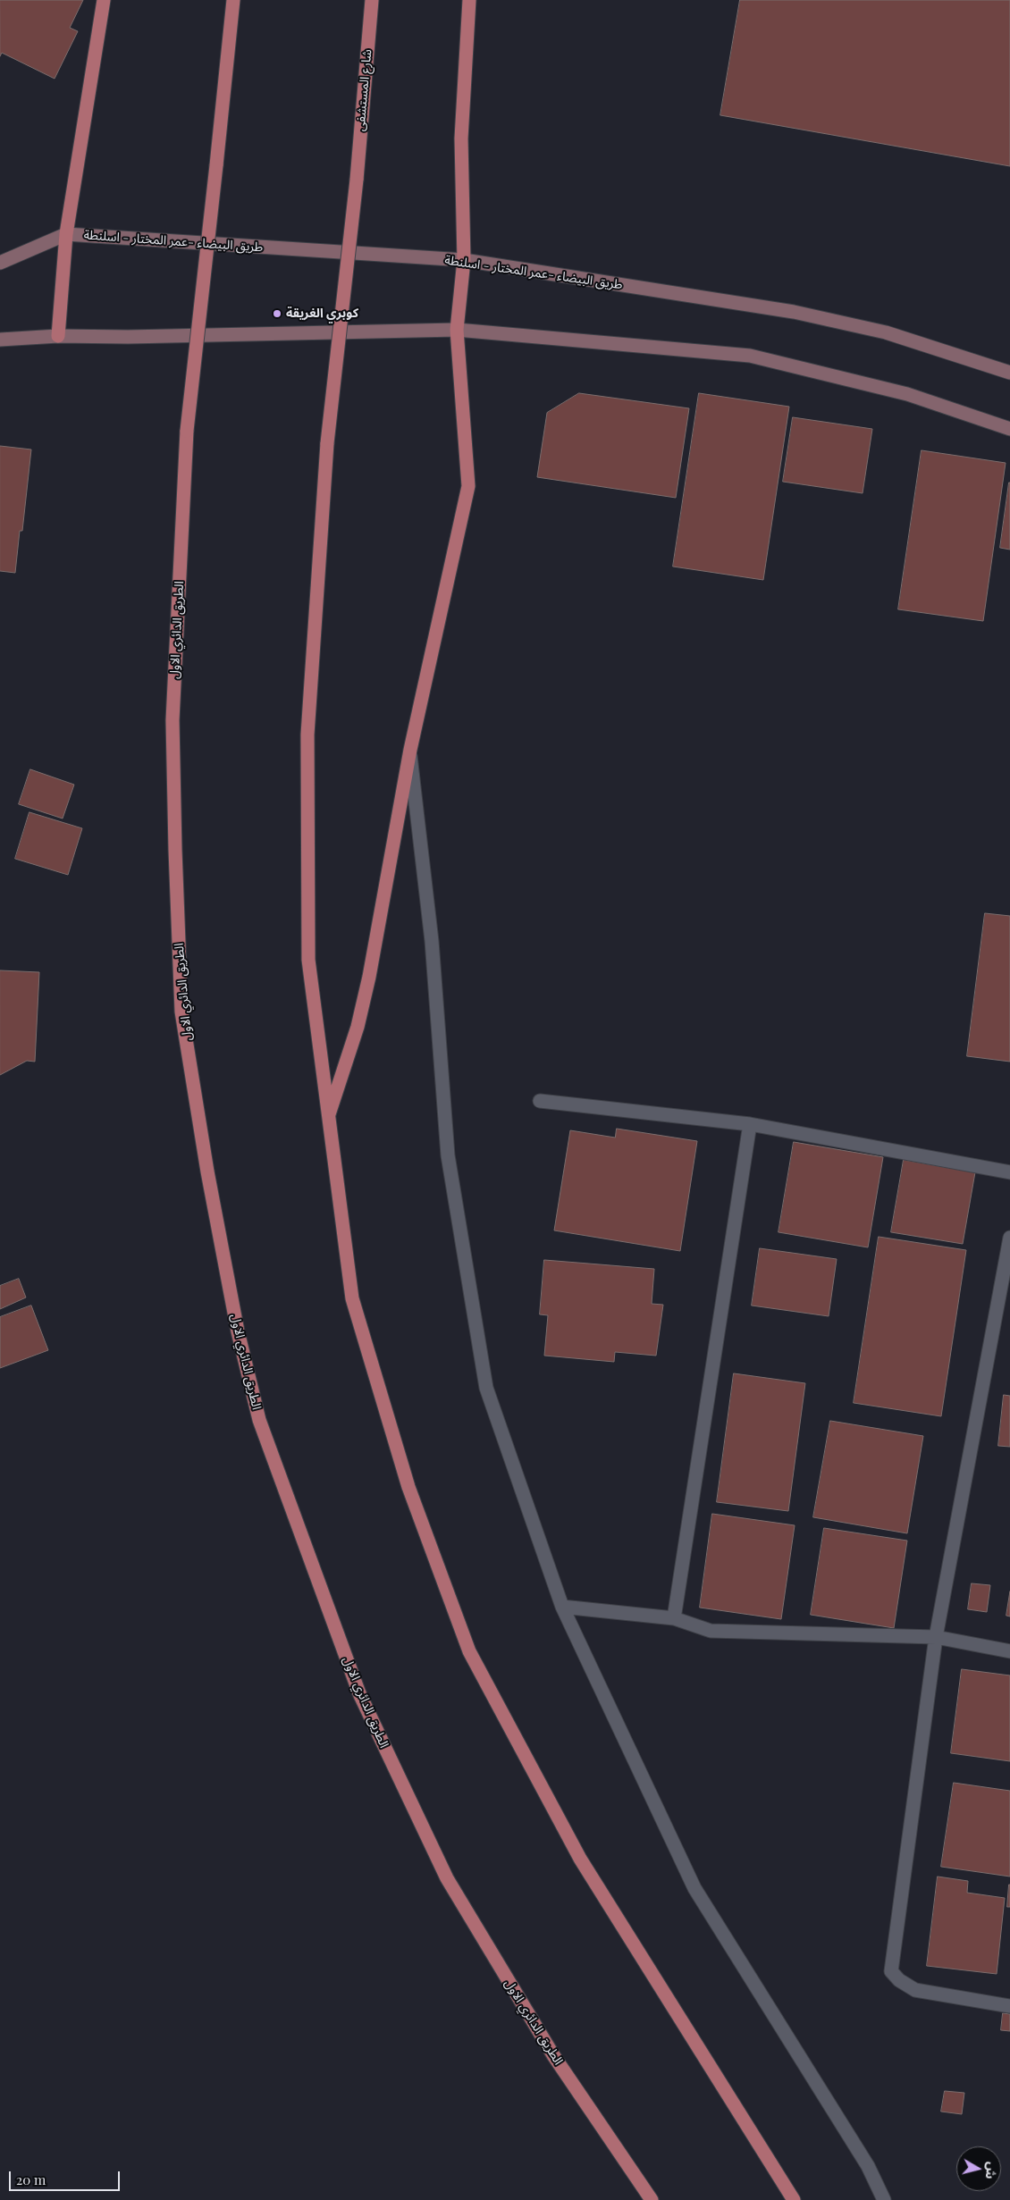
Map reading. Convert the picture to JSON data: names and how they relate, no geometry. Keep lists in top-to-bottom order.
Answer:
{
  "streets": {
    "main road": ["شارع المستشفى", "طريق البيضاء -عمر المختار - اسلنطة", "الطريق الدائري الاول"]
  },
  "places": ["كوبري الغريقة"],
  "scale_bar": "20 m",
  "north": "right"
}
